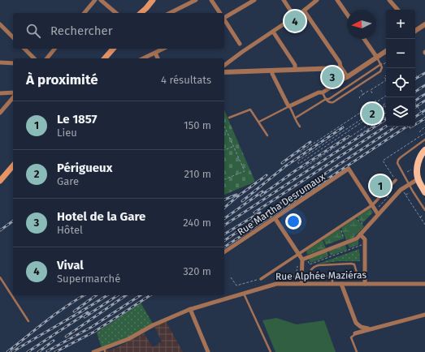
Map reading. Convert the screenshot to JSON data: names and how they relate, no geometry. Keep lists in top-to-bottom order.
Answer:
{
  "streets": {
    "street": ["Rue Martha Desrumaux", "Rue Alphée Maziéras"]
  },
  "north": "left",
  "page": {
    "pins": [
      "4",
      "3",
      "2",
      "1"
    ],
    "map_buttons": ["+", "−"],
    "search": "Rechercher",
    "heading": ["À proximité", "4 résultats"],
    "list": [
      {
        "mark": "1",
        "name": "Le 1857",
        "note": "Lieu",
        "value": "150 m"
      },
      {
        "mark": "2",
        "name": "Périgueux",
        "note": "Gare",
        "value": "210 m"
      },
      {
        "mark": "3",
        "name": "Hotel de la Gare",
        "note": "Hôtel",
        "value": "240 m"
      },
      {
        "mark": "4",
        "name": "Vival",
        "note": "Supermarché",
        "value": "320 m"
      }
    ]
  }
}
